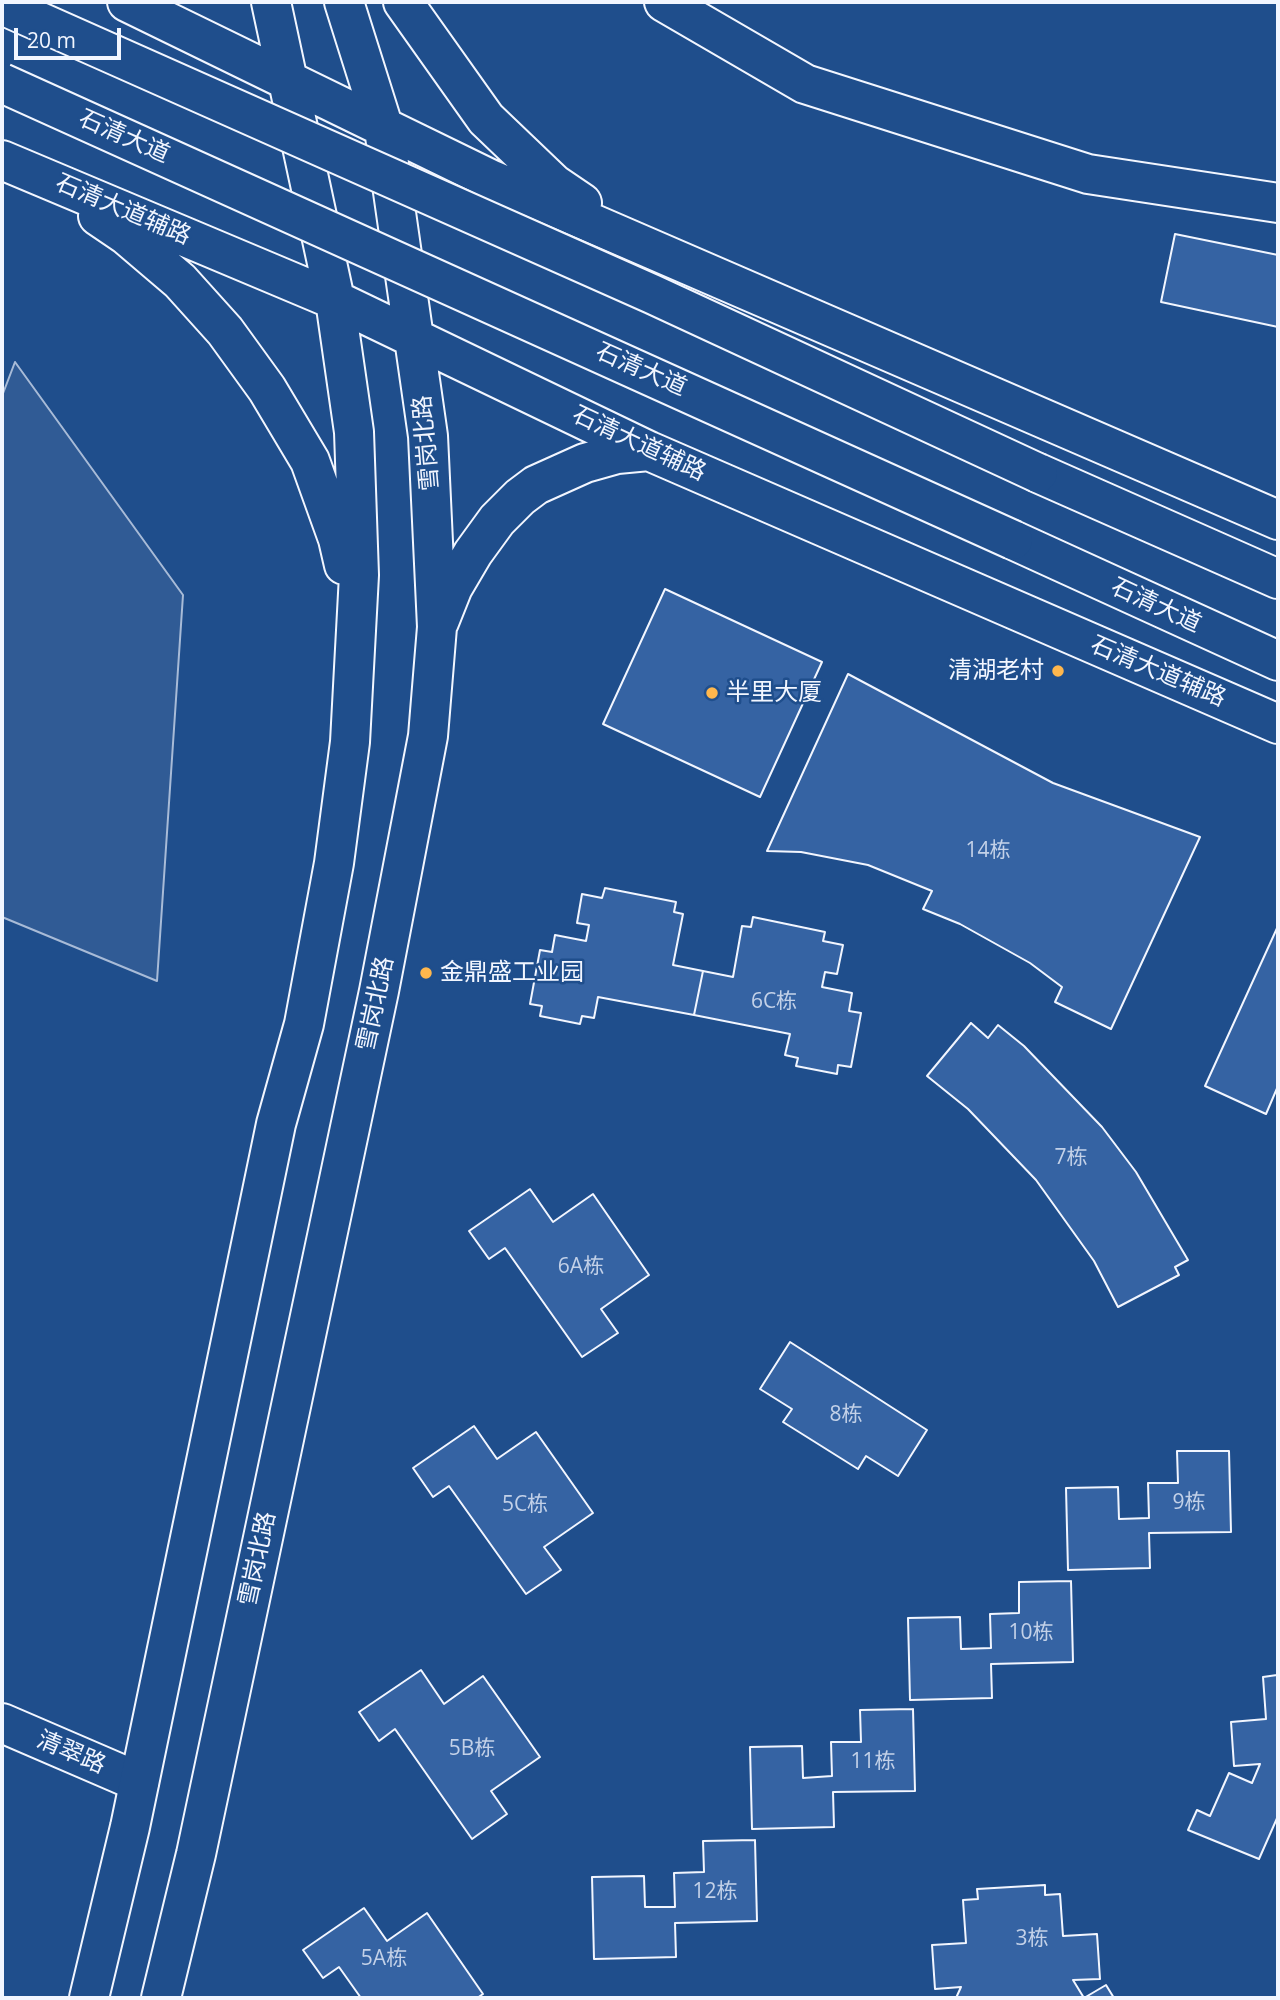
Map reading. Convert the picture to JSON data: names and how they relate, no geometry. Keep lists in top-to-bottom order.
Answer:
{
  "streets": {
    "main road": [
      "石清大道",
      "石清大道辅路",
      "雪岗北路",
      "清翠路"
    ]
  },
  "crossings": [
    ["石清大道辅路", "雪岗北路"]
  ],
  "places": ["清湖老村", "半里大厦", "金鼎盛工业园"],
  "house_numbers": [
    "14栋",
    "6C栋",
    "7栋",
    "6A栋",
    "8栋",
    "9栋",
    "5C栋",
    "10栋",
    "5B栋",
    "11栋",
    "12栋",
    "3栋",
    "5A栋"
  ],
  "scale_bar": "20 m"
}
